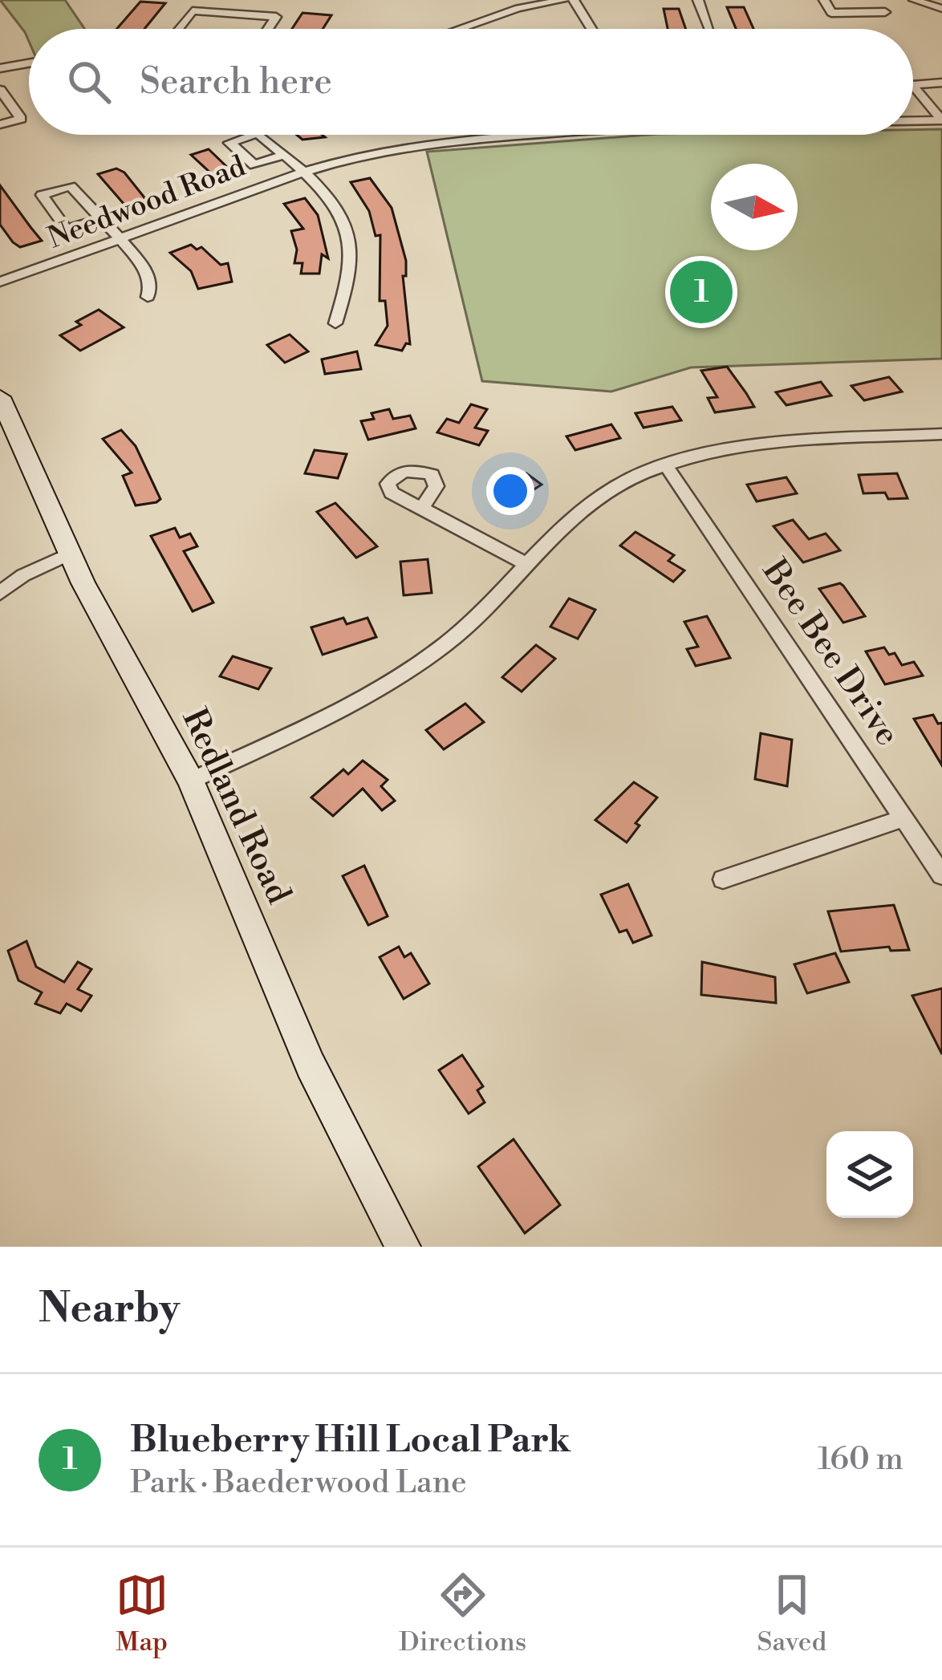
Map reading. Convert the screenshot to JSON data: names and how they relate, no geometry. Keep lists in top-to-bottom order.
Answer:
{
  "streets": {
    "main road": ["Redland Road"],
    "street": ["Needwood Road", "Bee Bee Drive"]
  },
  "north": "right",
  "page": {
    "search": "Search here",
    "pins": "1",
    "heading": "Nearby",
    "list": [
      {
        "mark": "1",
        "name": "Blueberry Hill Local Park",
        "note": "Park · Baederwood Lane",
        "value": "160 m"
      }
    ],
    "nav": ["Map", "Directions", "Saved"]
  }
}
